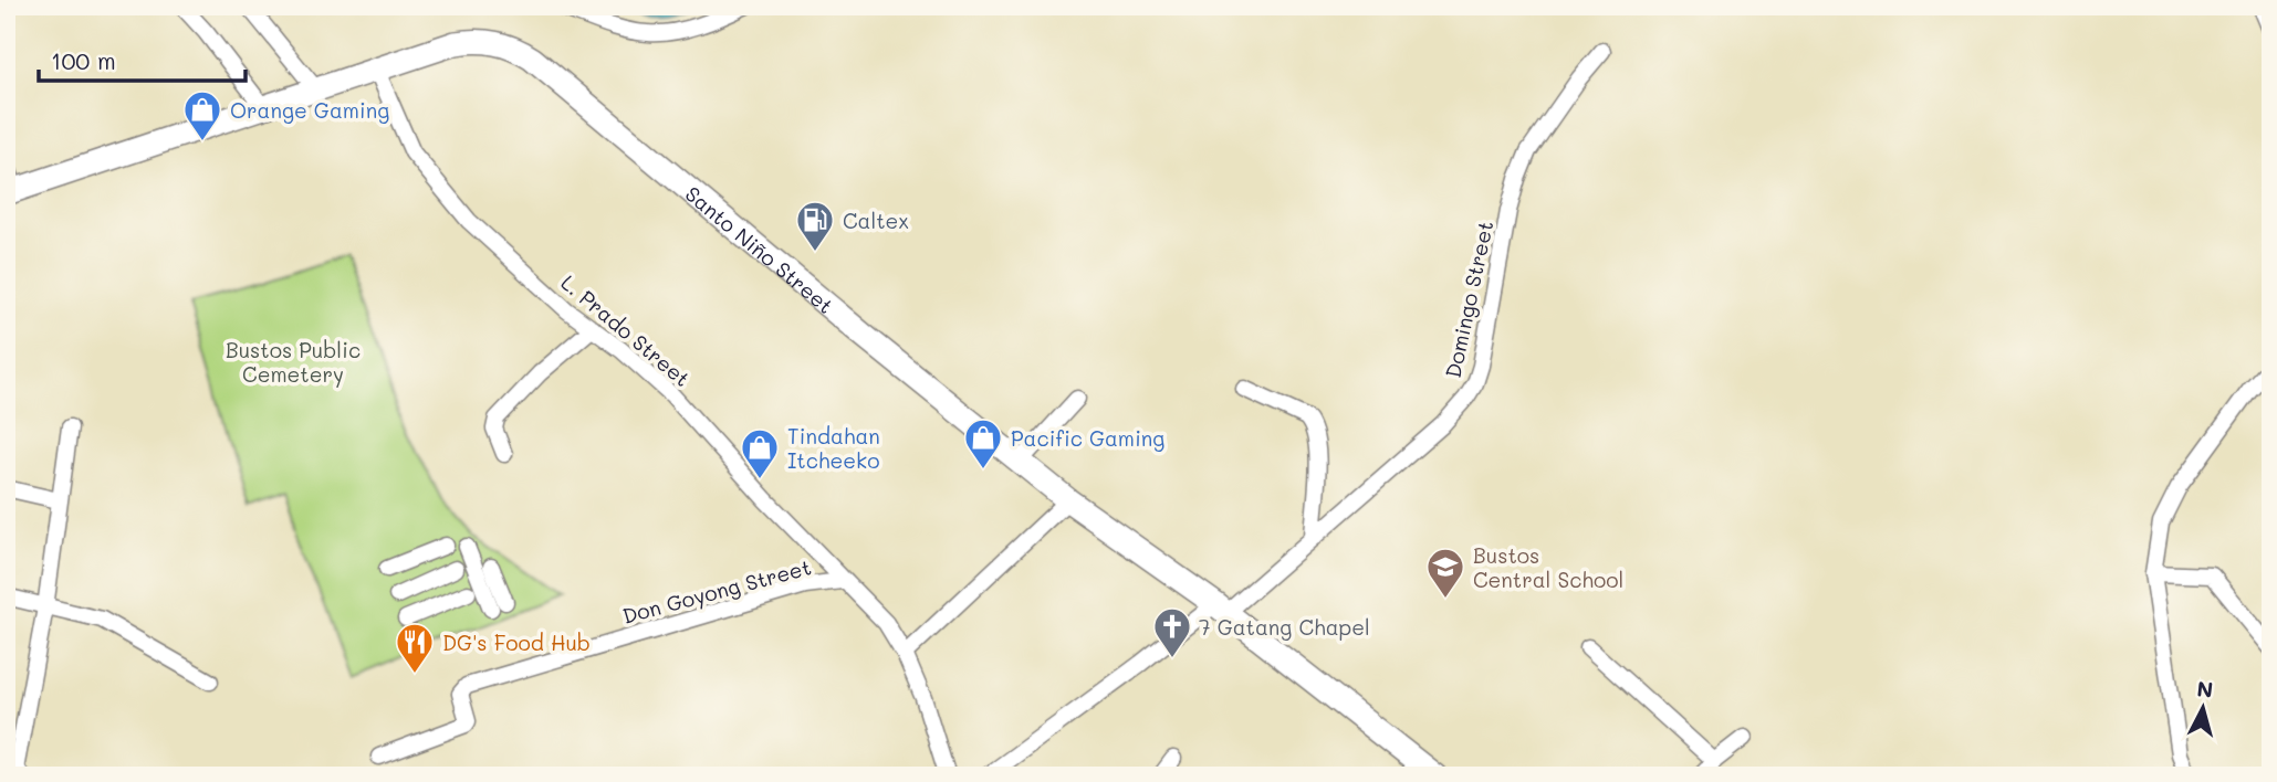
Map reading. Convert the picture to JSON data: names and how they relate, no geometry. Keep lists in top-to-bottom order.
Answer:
{
  "streets": {
    "street": [
      "Santo Niño Street",
      "Domingo Street",
      "L. Prado Street",
      "Don Goyong Street"
    ]
  },
  "crossings": [
    ["Santo Niño Street", "Domingo Street"],
    ["Santo Niño Street", "L. Prado Street"],
    ["L. Prado Street", "Don Goyong Street"]
  ],
  "parks": ["Bustos Public Cemetery"],
  "places": {
    "shop": ["Orange Gaming", "Pacific Gaming", "Tindahan Itcheeko"],
    "fuel station": ["Caltex"],
    "school or university": ["Bustos Central School"],
    "church": ["7 Gatang Chapel"],
    "restaurant": ["DG's Food Hub"]
  },
  "scale_bar": "100 m",
  "north": "top"
}
